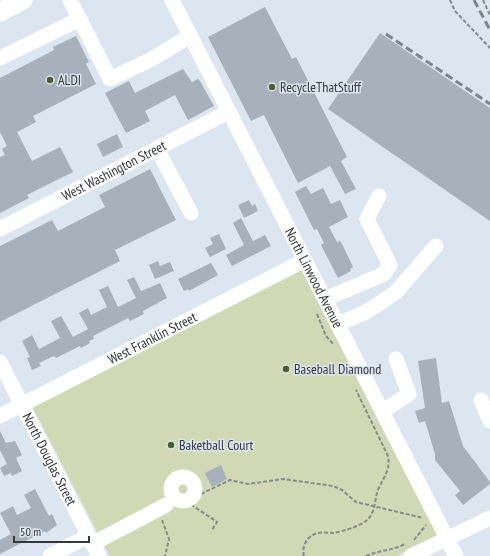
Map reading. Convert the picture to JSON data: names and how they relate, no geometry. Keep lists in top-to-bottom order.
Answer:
{
  "streets": {
    "street": [
      "West Washington Street",
      "North Linwood Avenue",
      "West Franklin Street",
      "North Douglas Street"
    ]
  },
  "crossings": [
    ["West Washington Street", "North Linwood Avenue"],
    ["North Linwood Avenue", "West Franklin Street"],
    ["West Franklin Street", "North Douglas Street"]
  ],
  "places": [
    "ALDI",
    "RecycleThatStuff",
    "Baseball Diamond",
    "Baketball Court"
  ],
  "scale_bar": "50 m"
}
